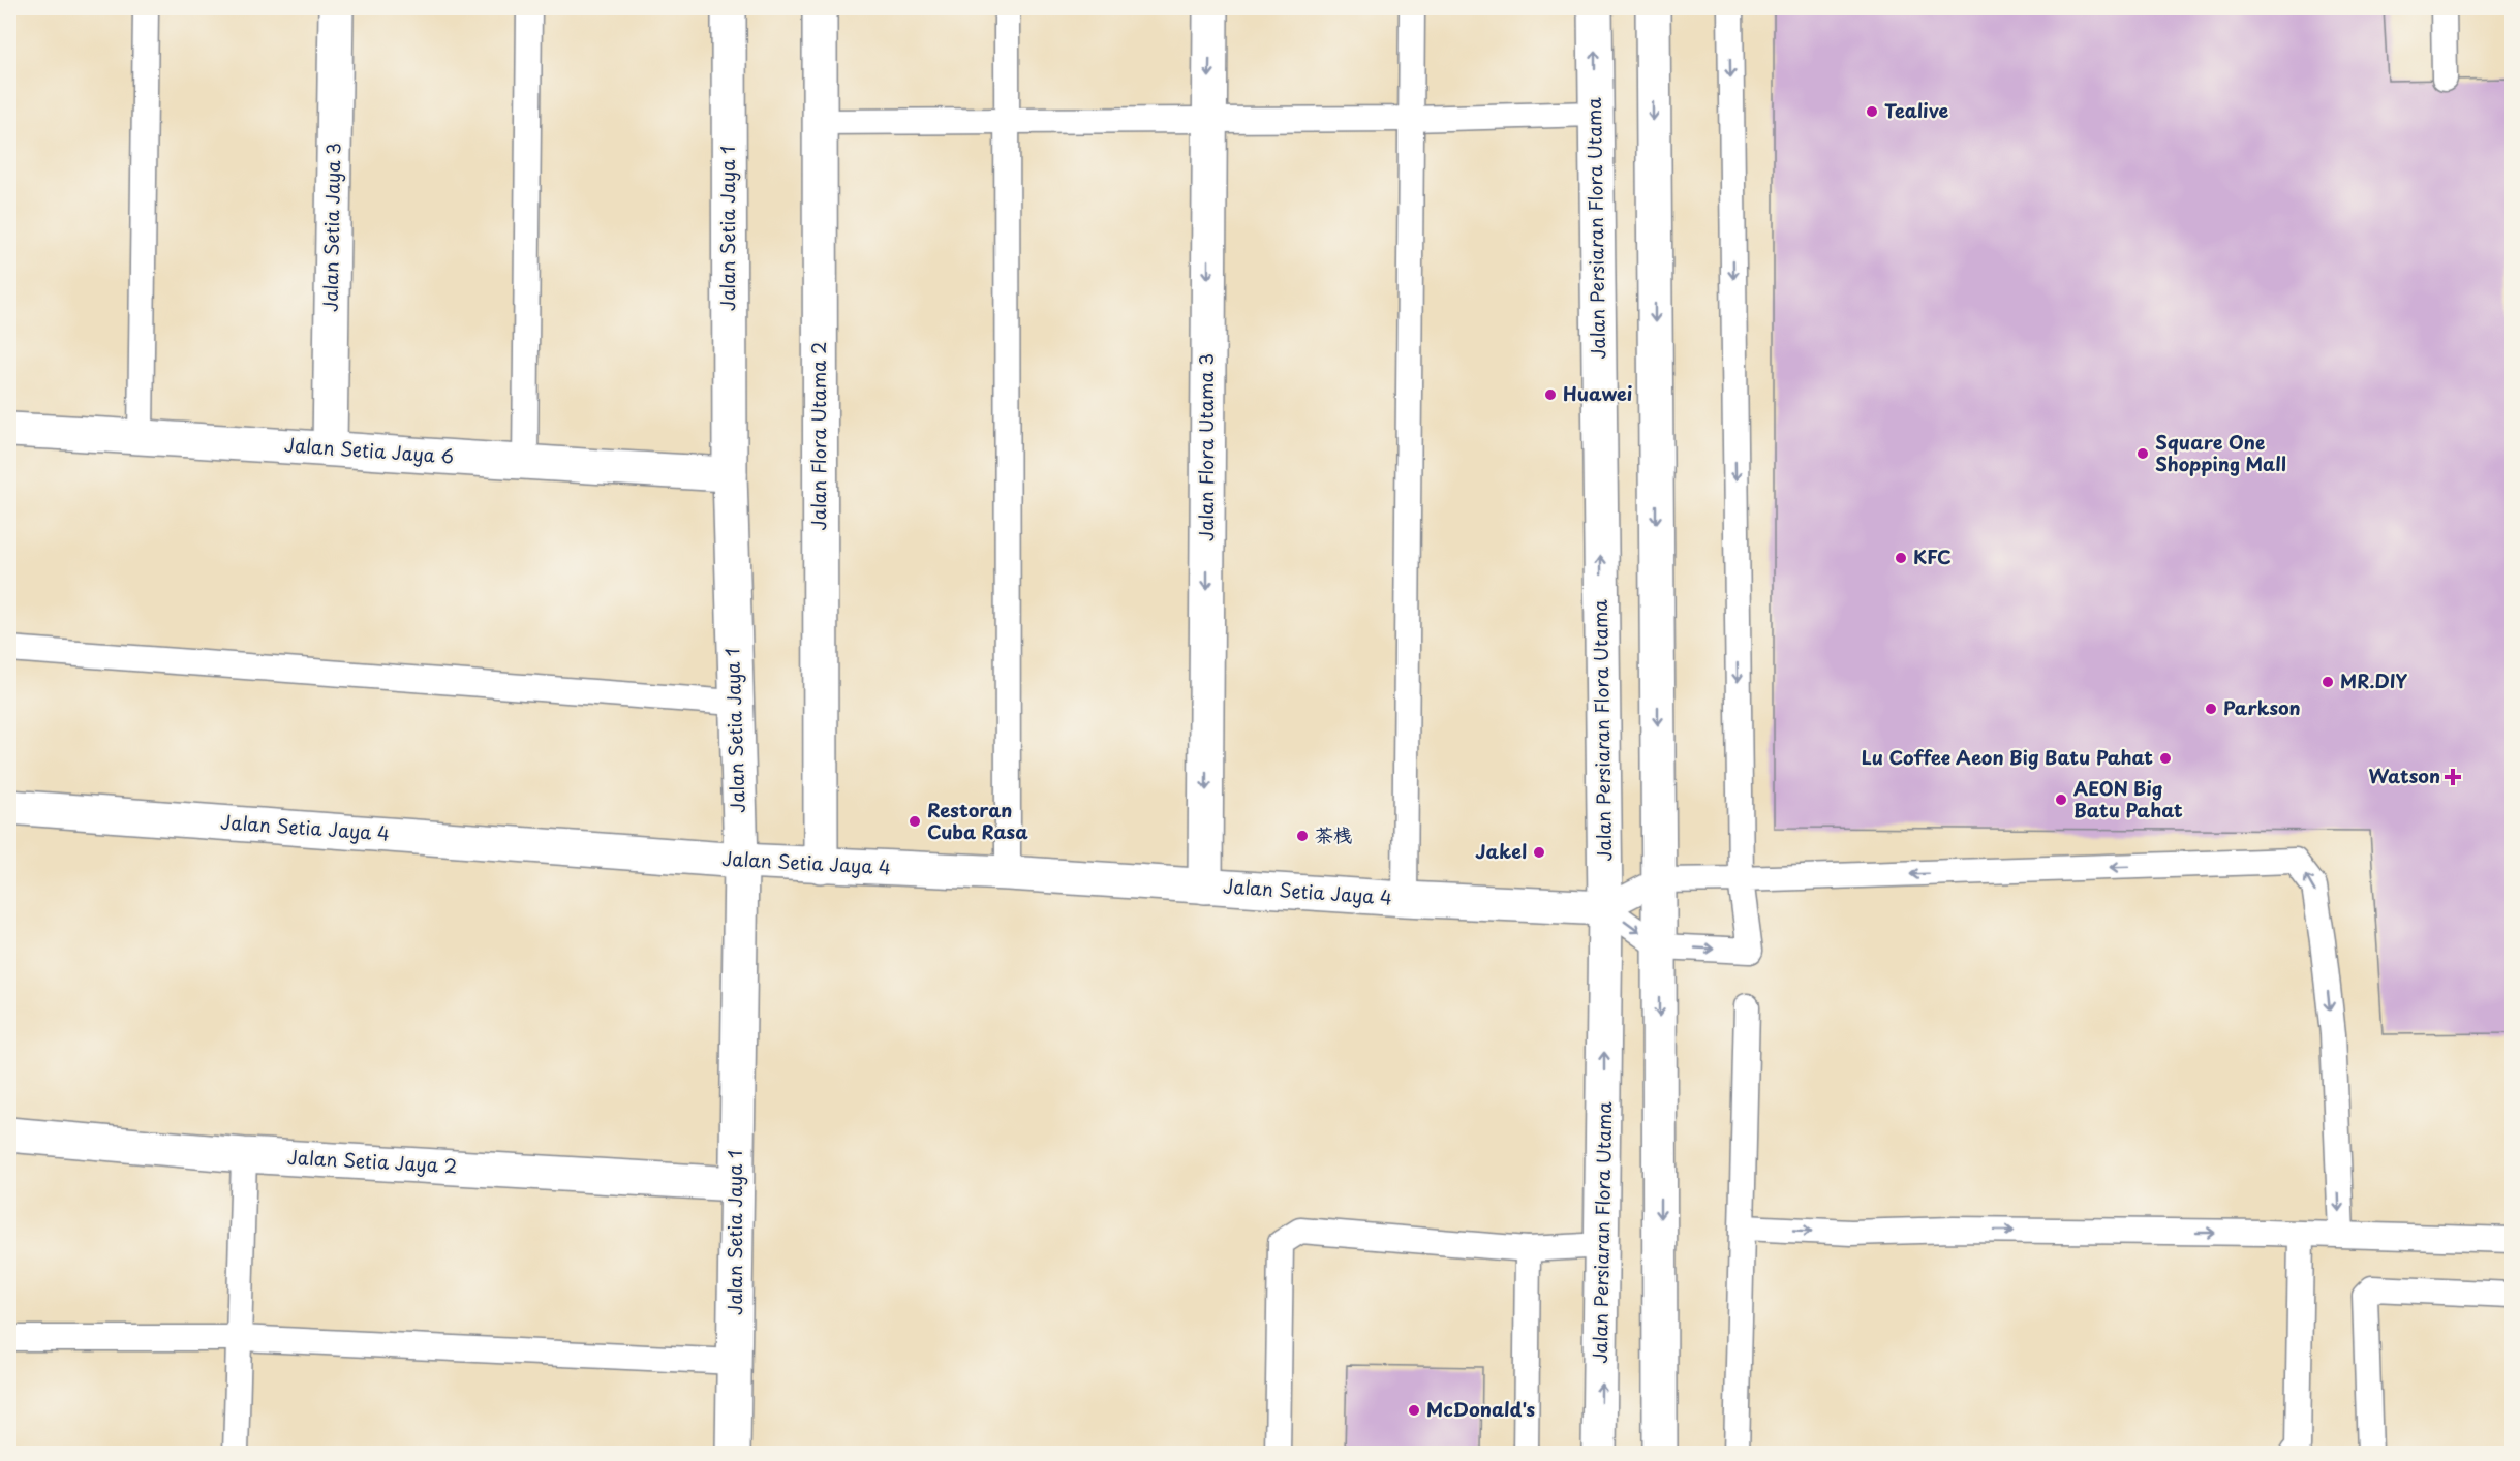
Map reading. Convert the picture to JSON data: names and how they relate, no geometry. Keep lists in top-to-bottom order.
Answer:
{
  "streets": {
    "street": [
      "Jalan Setia Jaya 3",
      "Jalan Setia Jaya 1",
      "Jalan Persiaran Flora Utama",
      "Jalan Flora Utama 2",
      "Jalan Flora Utama 3",
      "Jalan Setia Jaya 6",
      "Jalan Setia Jaya 4",
      "Jalan Setia Jaya 2"
    ]
  },
  "crossings": [
    ["Jalan Setia Jaya 3", "Jalan Setia Jaya 6"],
    ["Jalan Setia Jaya 1", "Jalan Setia Jaya 6"],
    ["Jalan Setia Jaya 1", "Jalan Setia Jaya 4"],
    ["Jalan Setia Jaya 1", "Jalan Setia Jaya 2"],
    ["Jalan Persiaran Flora Utama", "Jalan Setia Jaya 4"],
    ["Jalan Flora Utama 2", "Jalan Setia Jaya 4"],
    ["Jalan Flora Utama 3", "Jalan Setia Jaya 4"]
  ],
  "one_way": ["Jalan Flora Utama 3"],
  "places": {
    "other": [
      "Tealive",
      "Huawei",
      "Square One Shopping Mall",
      "KFC",
      "MR.DIY",
      "Parkson",
      "Lu Coffee Aeon Big Batu Pahat",
      "AEON Big Batu Pahat",
      "Restoran Cuba Rasa",
      "茶栈",
      "Jakel",
      "McDonald's"
    ],
    "health": ["Watson"]
  }
}
